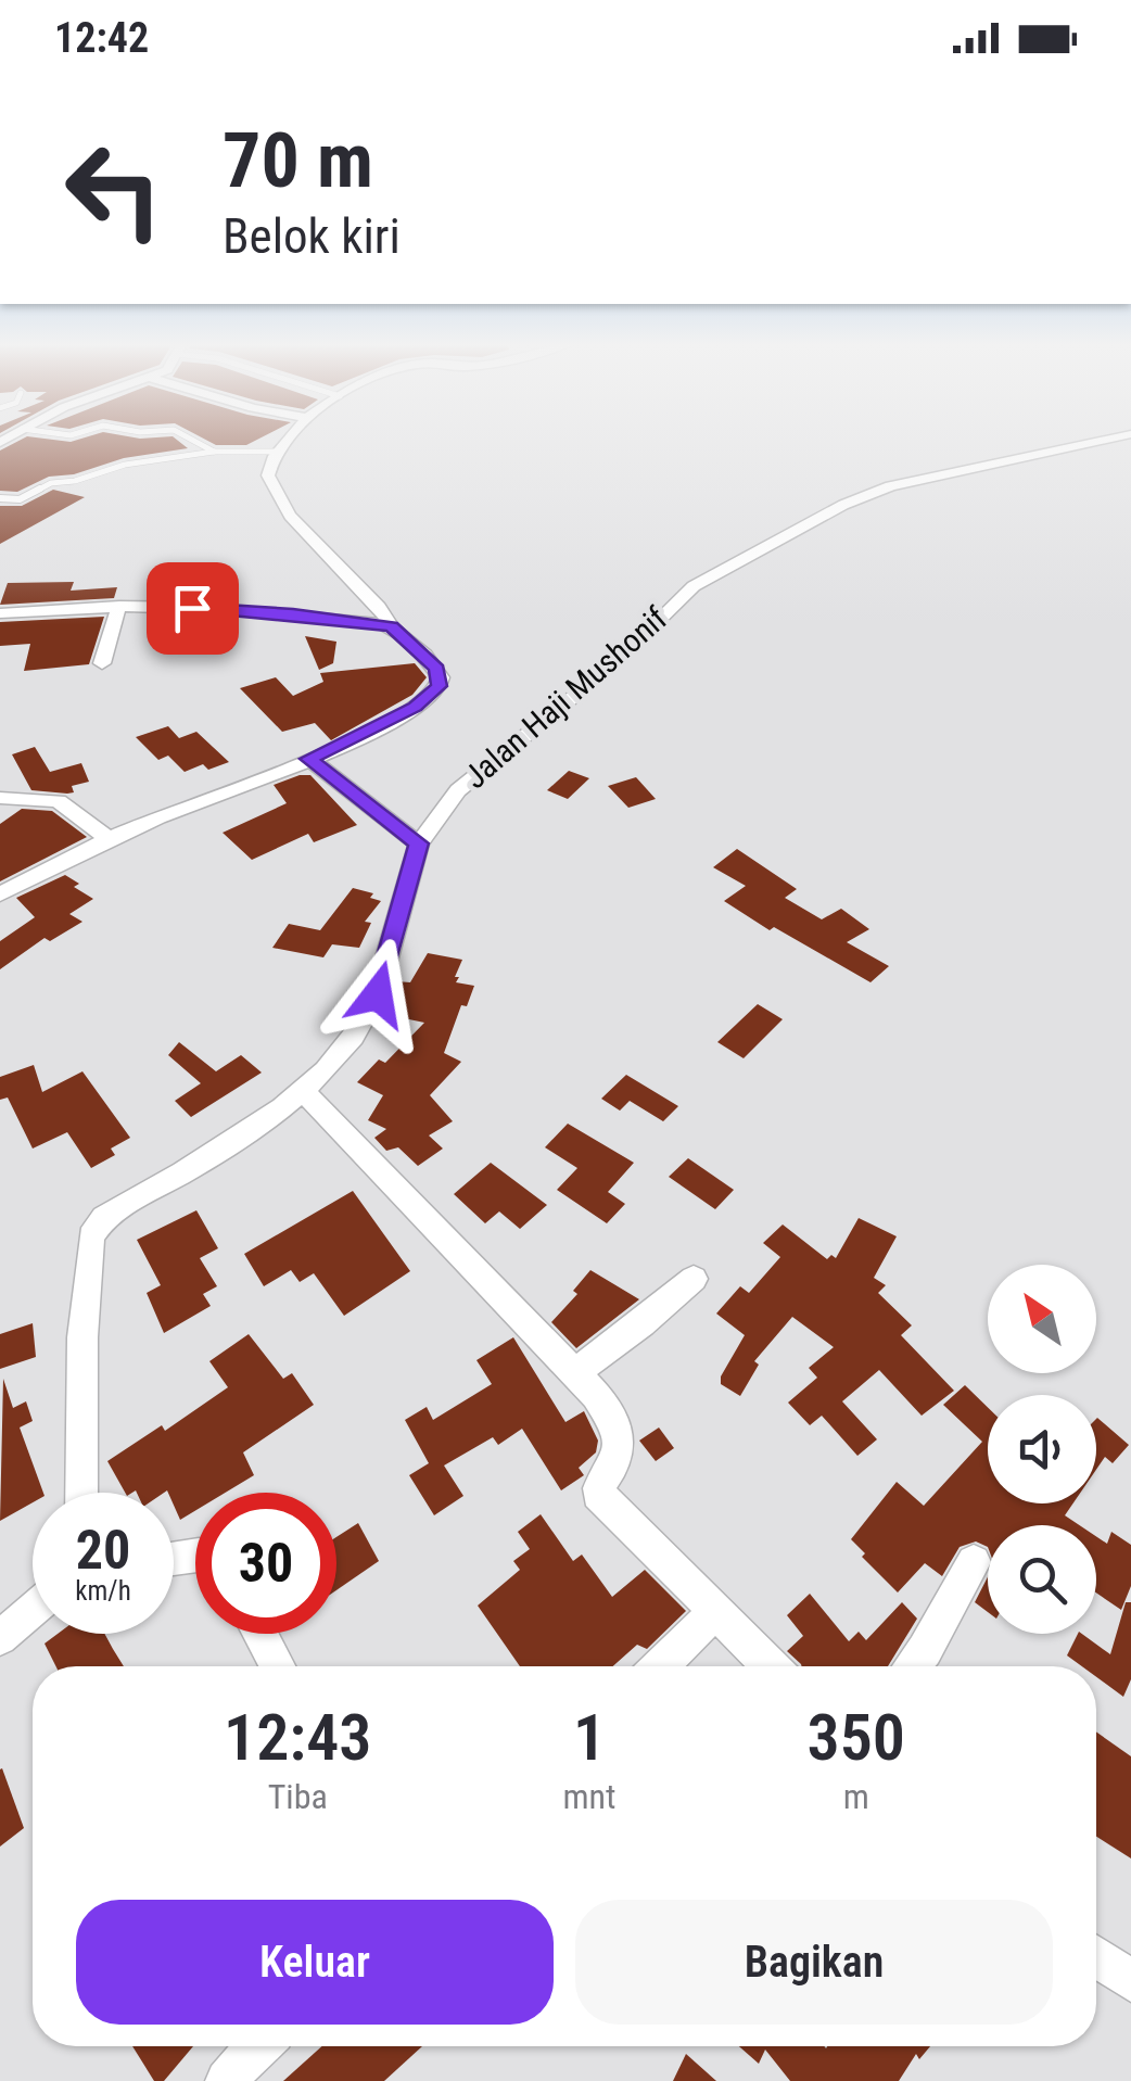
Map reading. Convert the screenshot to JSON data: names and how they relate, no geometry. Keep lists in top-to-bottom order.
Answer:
{
  "streets": {
    "street": ["Jalan Haji Mushonif"]
  },
  "north": "top left",
  "page": {
    "status": "12:42",
    "turn": ["70 m", "Belok kiri"],
    "speed": "20 km/h",
    "limit": "30",
    "eta": [
      "12:43",
      "Tiba",
      "1",
      "mnt",
      "350",
      "m"
    ],
    "buttons": ["Keluar", "Bagikan"]
  }
}
